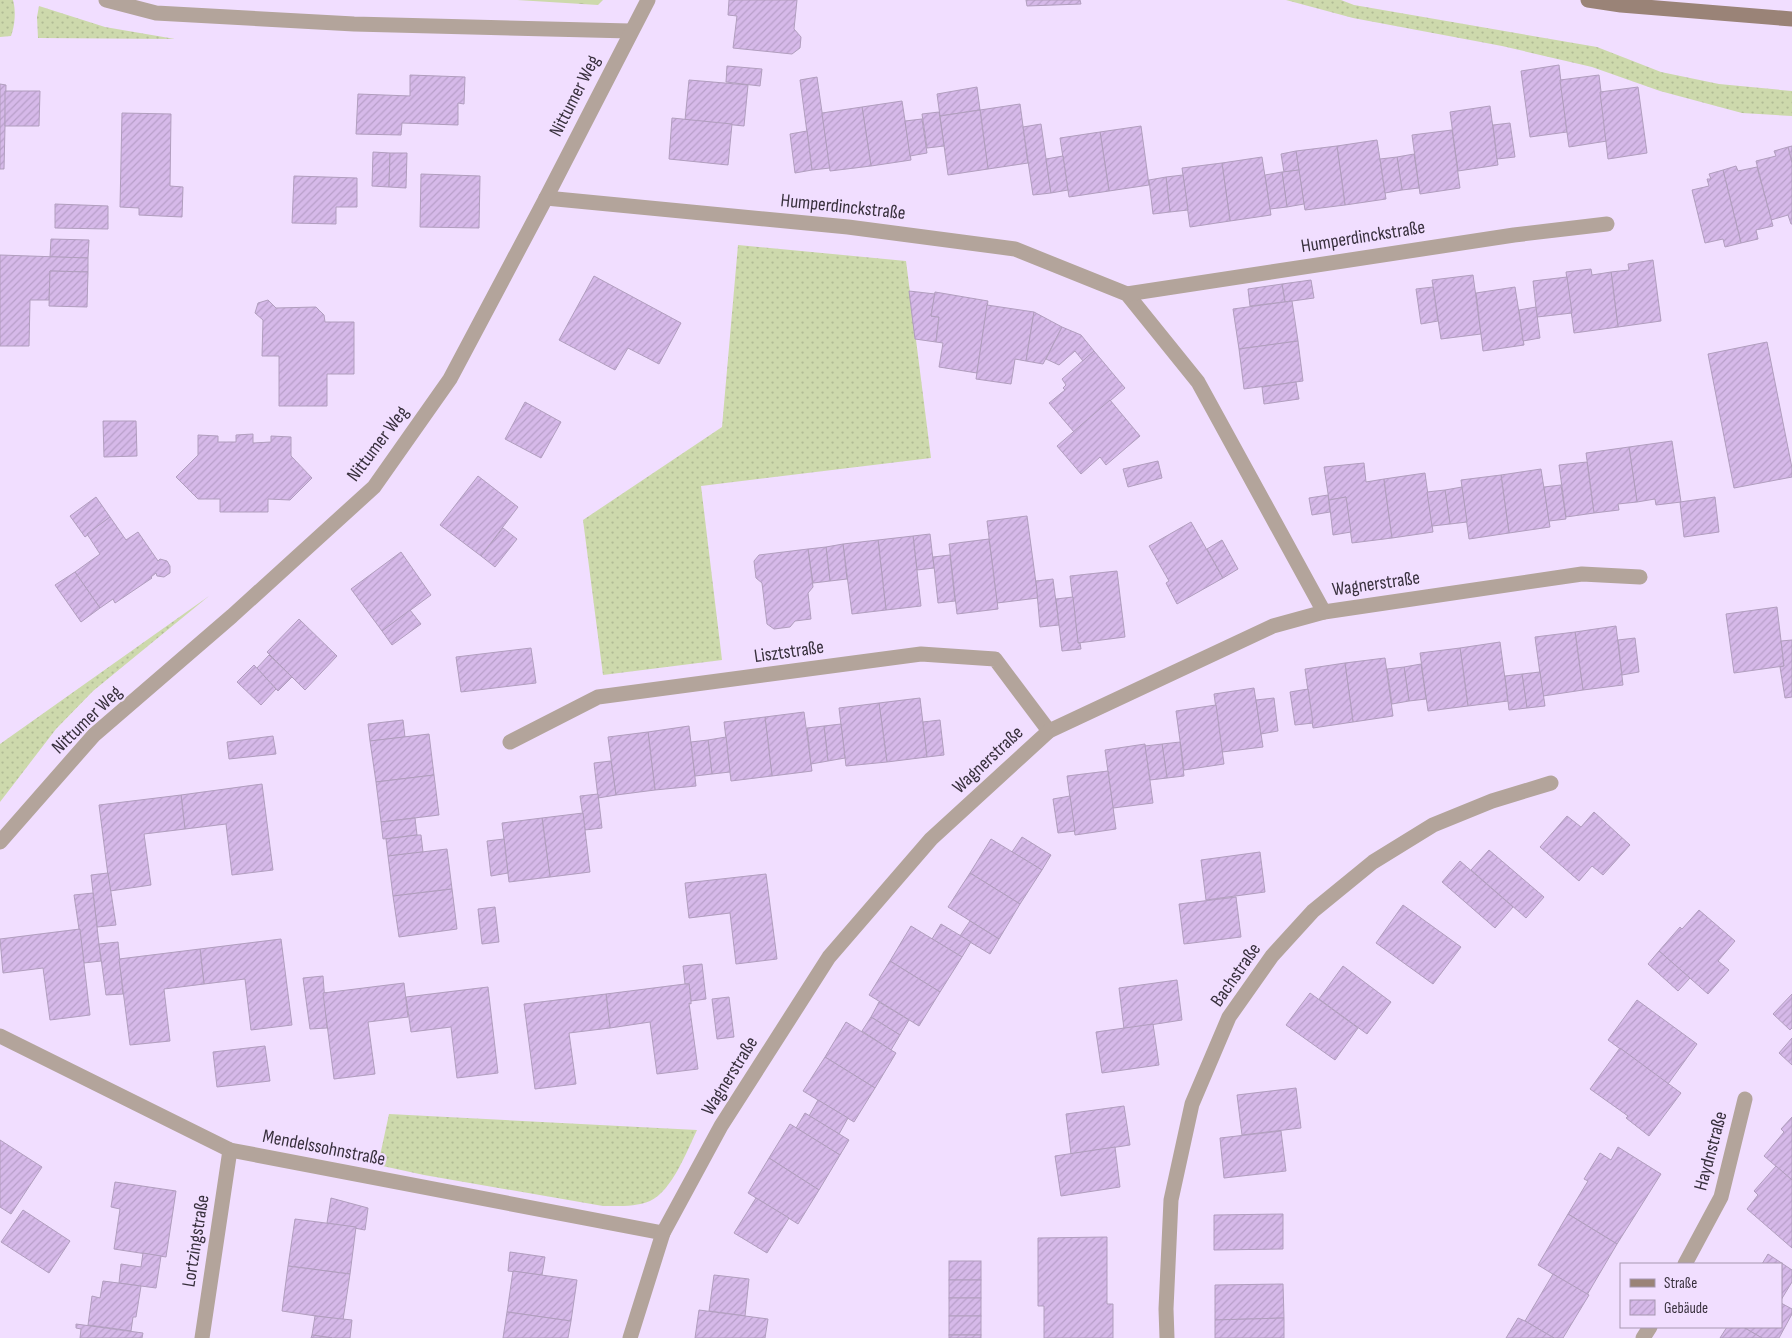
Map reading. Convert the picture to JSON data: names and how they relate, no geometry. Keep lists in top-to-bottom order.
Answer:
{
  "streets": {
    "street": [
      "Nittumer Weg",
      "Humperdinckstraße",
      "Wagnerstraße",
      "Lisztstraße",
      "Bachstraße",
      "Mendelssohnstraße",
      "Haydnstraße",
      "Lortzingstraße"
    ]
  },
  "crossings": [
    ["Nittumer Weg", "Humperdinckstraße"],
    ["Humperdinckstraße", "Wagnerstraße"],
    ["Wagnerstraße", "Lisztstraße"],
    ["Wagnerstraße", "Mendelssohnstraße"],
    ["Mendelssohnstraße", "Lortzingstraße"]
  ],
  "legend": ["Straße", "Gebäude"]
}
